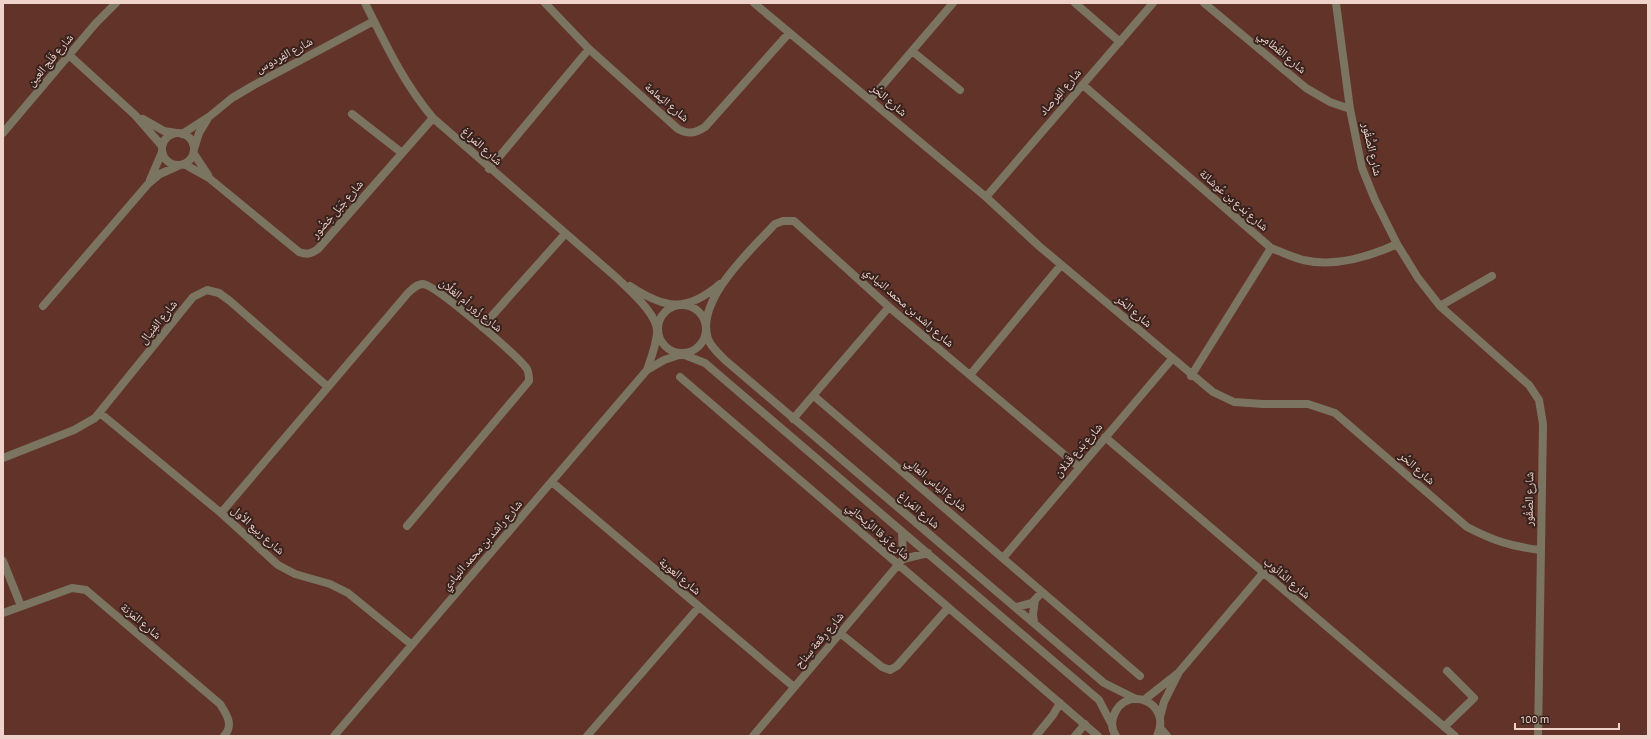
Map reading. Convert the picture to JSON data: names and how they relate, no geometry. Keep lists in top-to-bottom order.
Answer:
{
  "streets": {
    "street": [
      "شارع القُطامِي",
      "شارع الفِردوس",
      "شارع فَلَج العين",
      "شارع الفِرصاد",
      "شارع الحُر",
      "شارع اليَمامة",
      "شارع المَراغ",
      "شارع الصُّقُور",
      "شارع بَدع بن عُوشانة",
      "شارع جَبَل خِضُور",
      "شارع زُور أم الغلَّان",
      "شارع راشد بن محمد النيادي",
      "شارع الفِنيال",
      "شارع بَدع قَذلان",
      "شارع الياس العالِي",
      "شارع ربيع الأول",
      "شارع بَرقا الرِّيحانِي",
      "شارع العوية",
      "شارع الدَّانُوب",
      "شارع المَزنة",
      "شارع رِقعة سِناح"
    ]
  },
  "crossings": [
    ["شارع القُطامِي", "شارع الصُّقُور"],
    ["شارع الفِردوس", "شارع المَراغ"],
    ["شارع الفِردوس", "شارع جَبَل خِضُور"],
    ["شارع الفِرصاد", "شارع الحُر"],
    ["شارع الفِرصاد", "شارع بَدع بن عُوشانة"],
    ["شارع الحُر", "شارع اليَمامة"],
    ["شارع الحُر", "شارع الصُّقُور"],
    ["شارع الحُر", "شارع بَدع قَذلان"],
    ["شارع المَراغ", "شارع جَبَل خِضُور"],
    ["شارع المَراغ", "شارع راشد بن محمد النيادي"],
    ["شارع الصُّقُور", "شارع بَدع بن عُوشانة"],
    ["شارع زُور أم الغلَّان", "شارع الفِنيال"],
    ["شارع زُور أم الغلَّان", "شارع ربيع الأول"],
    ["شارع راشد بن محمد النيادي", "شارع بَدع قَذلان"],
    ["شارع راشد بن محمد النيادي", "شارع ربيع الأول"],
    ["شارع راشد بن محمد النيادي", "شارع العوية"],
    ["شارع الفِنيال", "شارع ربيع الأول"],
    ["شارع بَدع قَذلان", "شارع الياس العالِي"],
    ["شارع بَدع قَذلان", "شارع الدَّانُوب"],
    ["شارع بَرقا الرِّيحانِي", "شارع رِقعة سِناح"],
    ["شارع العوية", "شارع رِقعة سِناح"]
  ],
  "scale_bar": "100 m"
}
